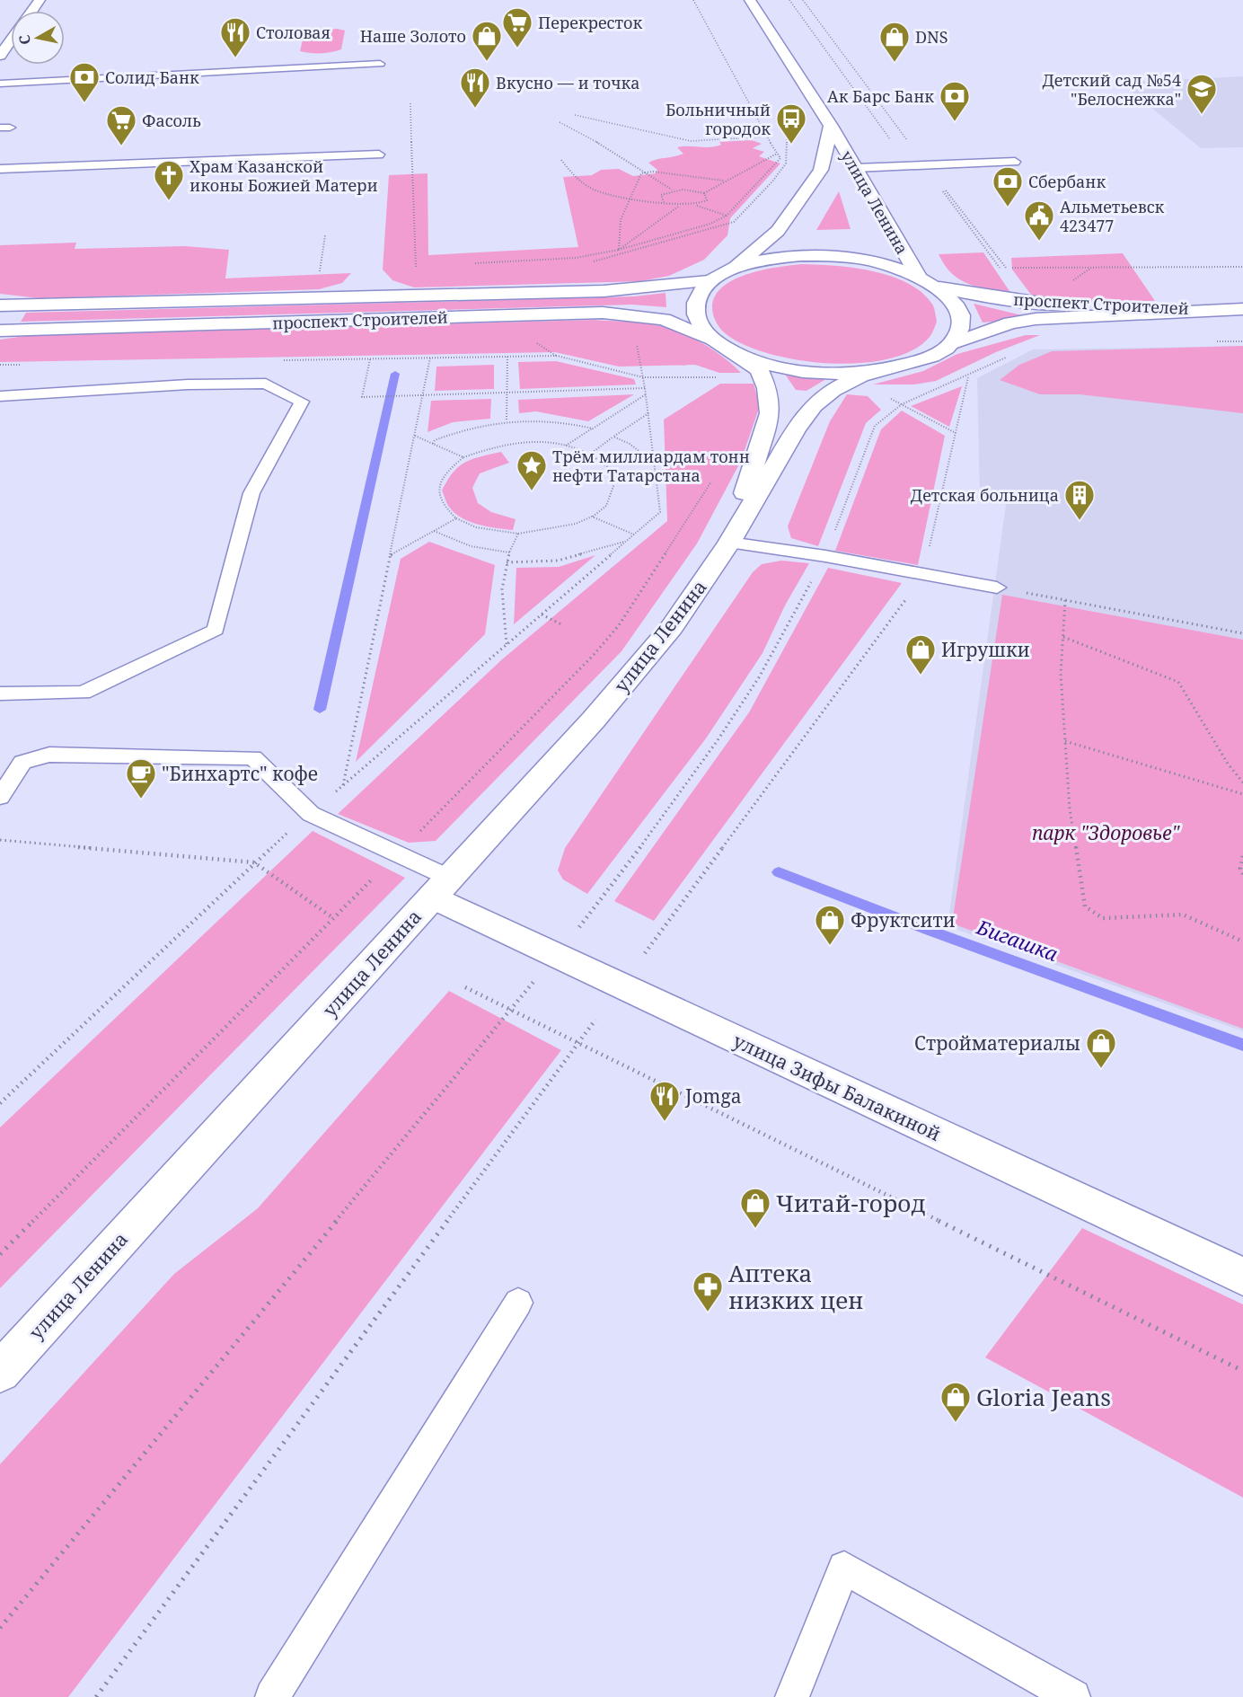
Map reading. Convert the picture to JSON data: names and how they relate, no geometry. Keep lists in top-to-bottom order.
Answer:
{
  "streets": {
    "main road": ["улица Ленина", "проспект Строителей", "улица Зифы Балакиной"]
  },
  "crossings": [
    ["улица Ленина", "улица Зифы Балакиной"]
  ],
  "water": ["Бигашка"],
  "parks": ["парк \"Здоровье\""],
  "places": {
    "supermarket": ["Перекресток", "Фасоль"],
    "restaurant": ["Столовая", "Вкусно — и точка", "Jomga"],
    "shop": [
      "Наше Золото",
      "DNS",
      "Игрушки",
      "Фруктсити",
      "Стройматериалы",
      "Читай-город",
      "Gloria Jeans"
    ],
    "bank": ["Солид Банк", "Ак Барс Банк", "Сбербанк"],
    "school or university": ["Детский сад №54 \"Белоснежка\""],
    "bus stop": ["Больничный городок"],
    "church": ["Храм Казанской иконы Божией Матери"],
    "public building": ["Альметьевск 423477"],
    "place": ["Трём миллиардам тонн нефти Татарстана"],
    "building": ["Детская больница"],
    "cafe": ["\"Бинхартс\" кофе"],
    "pharmacy": ["Аптека низких цен"]
  },
  "north": "left"
}
